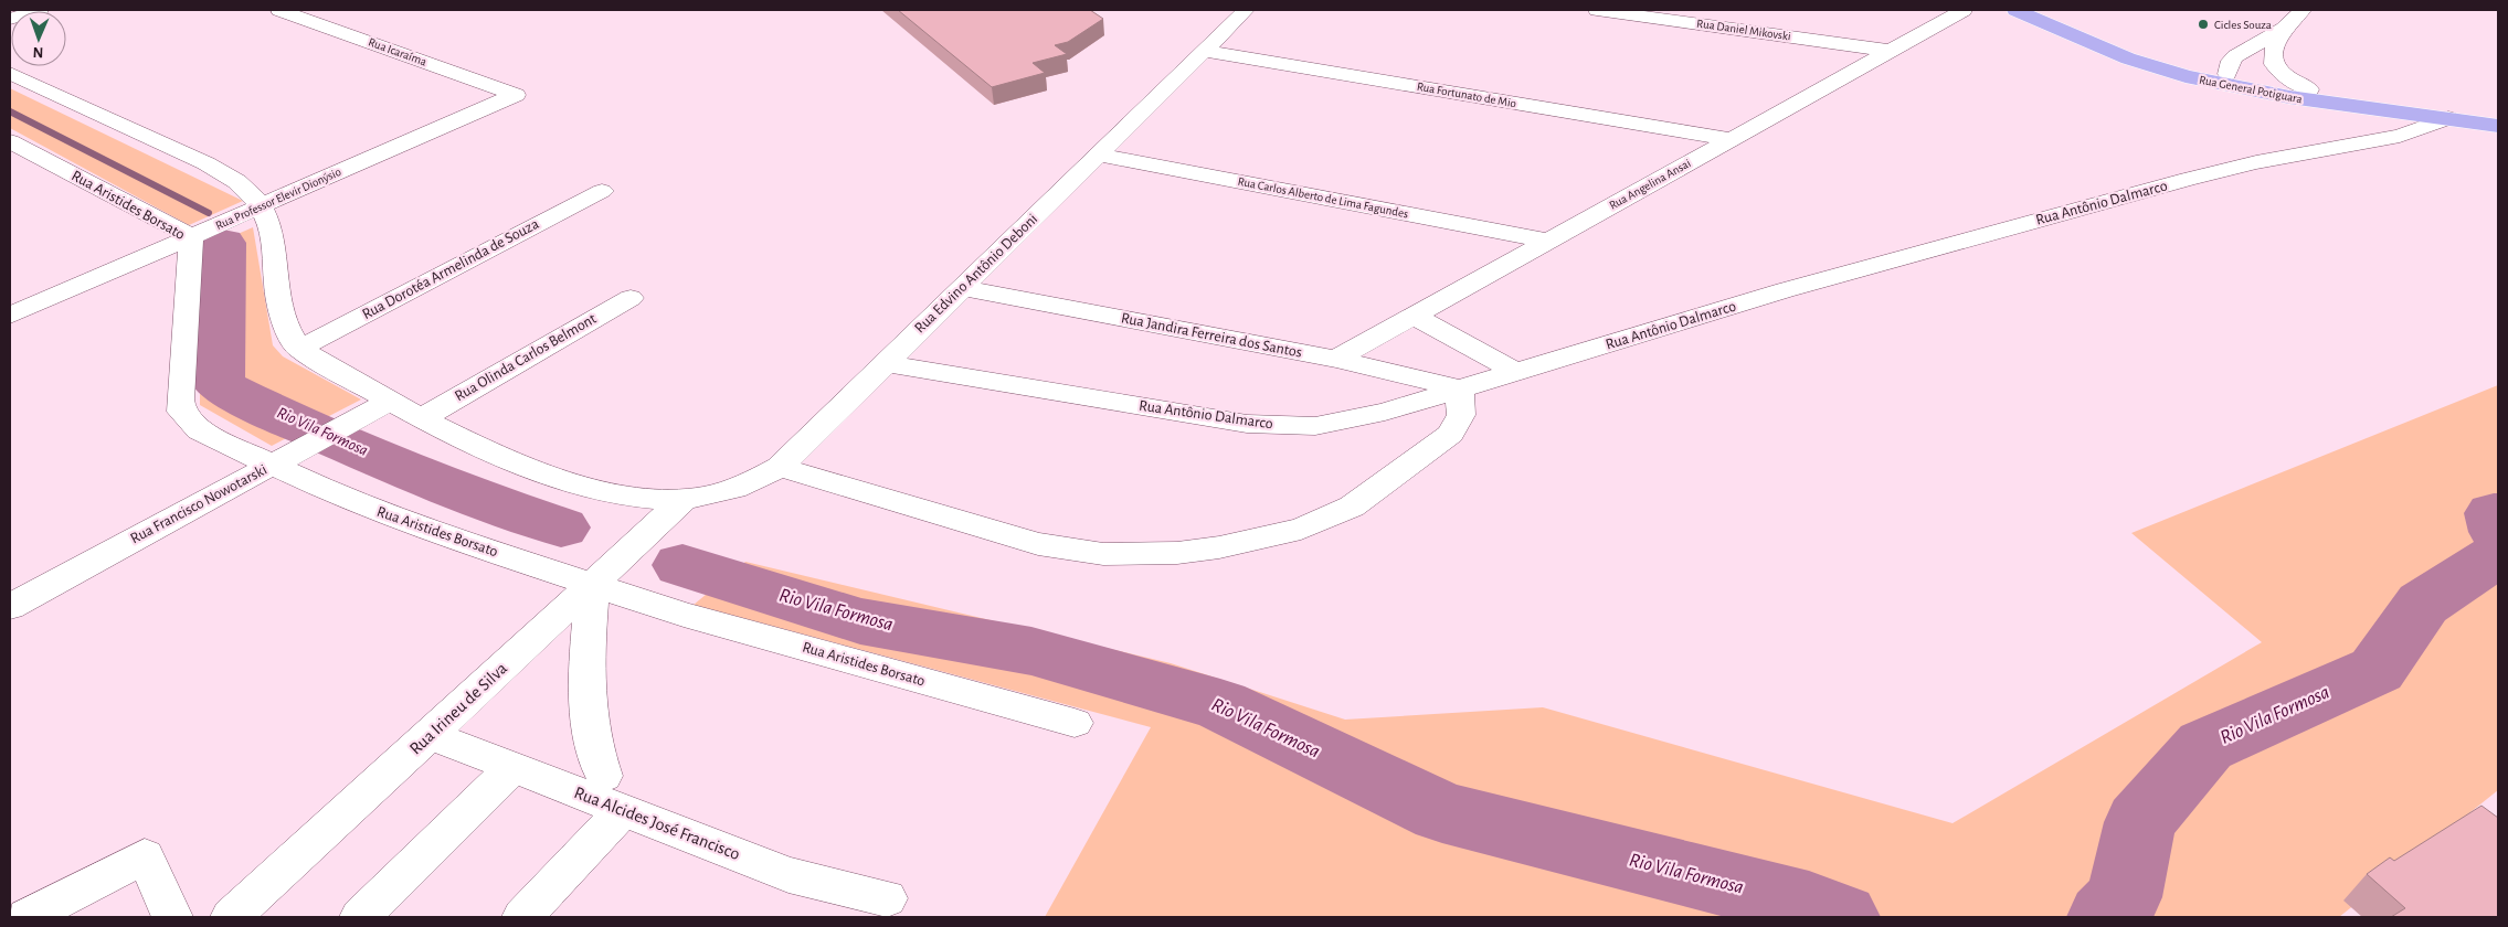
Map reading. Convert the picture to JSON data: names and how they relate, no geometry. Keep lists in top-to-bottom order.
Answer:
{
  "streets": {
    "main road": ["Rua General Potiguara"],
    "street": [
      "Rua Daniel Mikovski",
      "Rua Icaraíma",
      "Rua Fortunato de Mio",
      "Rua Angelina Ansai",
      "Rua Carlos Alberto de Lima Fagundes",
      "Rua Professor Elevir Dionýsio",
      "Rua Antônio Dalmarco",
      "Rua Aristides Borsato",
      "Rua Dorotéa Armelinda de Souza",
      "Rua Edvino Antônio Deboni",
      "Rua Jandira Ferreira dos Santos",
      "Rua Olinda Carlos Belmont",
      "Rua Francisco Nowotarski",
      "Rua Irineu de Silva",
      "Rua Alcides José Francisco"
    ]
  },
  "crossings": [
    ["Rua Daniel Mikovski", "Rua Angelina Ansai"],
    ["Rua Icaraíma", "Rua Professor Elevir Dionýsio"],
    ["Rua General Potiguara", "Rua Antônio Dalmarco"],
    ["Rua Fortunato de Mio", "Rua Angelina Ansai"],
    ["Rua Fortunato de Mio", "Rua Edvino Antônio Deboni"],
    ["Rua Angelina Ansai", "Rua Carlos Alberto de Lima Fagundes"],
    ["Rua Angelina Ansai", "Rua Jandira Ferreira dos Santos"],
    ["Rua Carlos Alberto de Lima Fagundes", "Rua Edvino Antônio Deboni"],
    ["Rua Professor Elevir Dionýsio", "Rua Aristides Borsato"],
    ["Rua Antônio Dalmarco", "Rua Edvino Antônio Deboni"],
    ["Rua Antônio Dalmarco", "Rua Jandira Ferreira dos Santos"],
    ["Rua Aristides Borsato", "Rua Francisco Nowotarski"],
    ["Rua Aristides Borsato", "Rua Irineu de Silva"],
    ["Rua Edvino Antônio Deboni", "Rua Jandira Ferreira dos Santos"],
    ["Rua Edvino Antônio Deboni", "Rua Irineu de Silva"],
    ["Rua Irineu de Silva", "Rua Alcides José Francisco"]
  ],
  "water": ["Rio Vila Formosa"],
  "places": ["Cicles Souza"],
  "north": "bottom"
}
